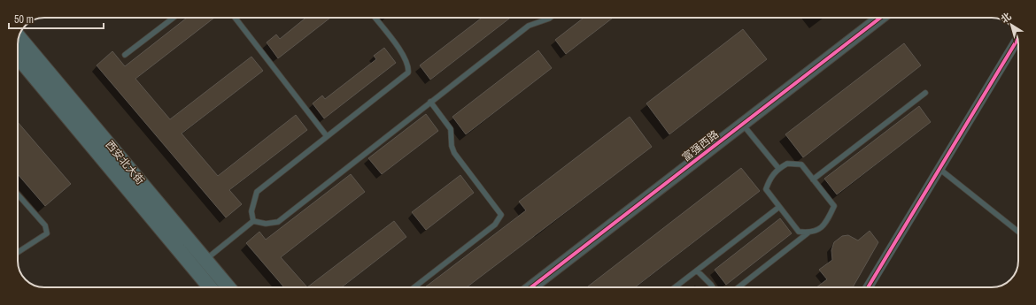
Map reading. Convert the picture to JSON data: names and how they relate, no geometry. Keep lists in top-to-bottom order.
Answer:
{
  "streets": {
    "main road": ["西安北大街"],
    "street": ["富强西路"]
  },
  "scale_bar": "50 m",
  "north": "top left"
}
